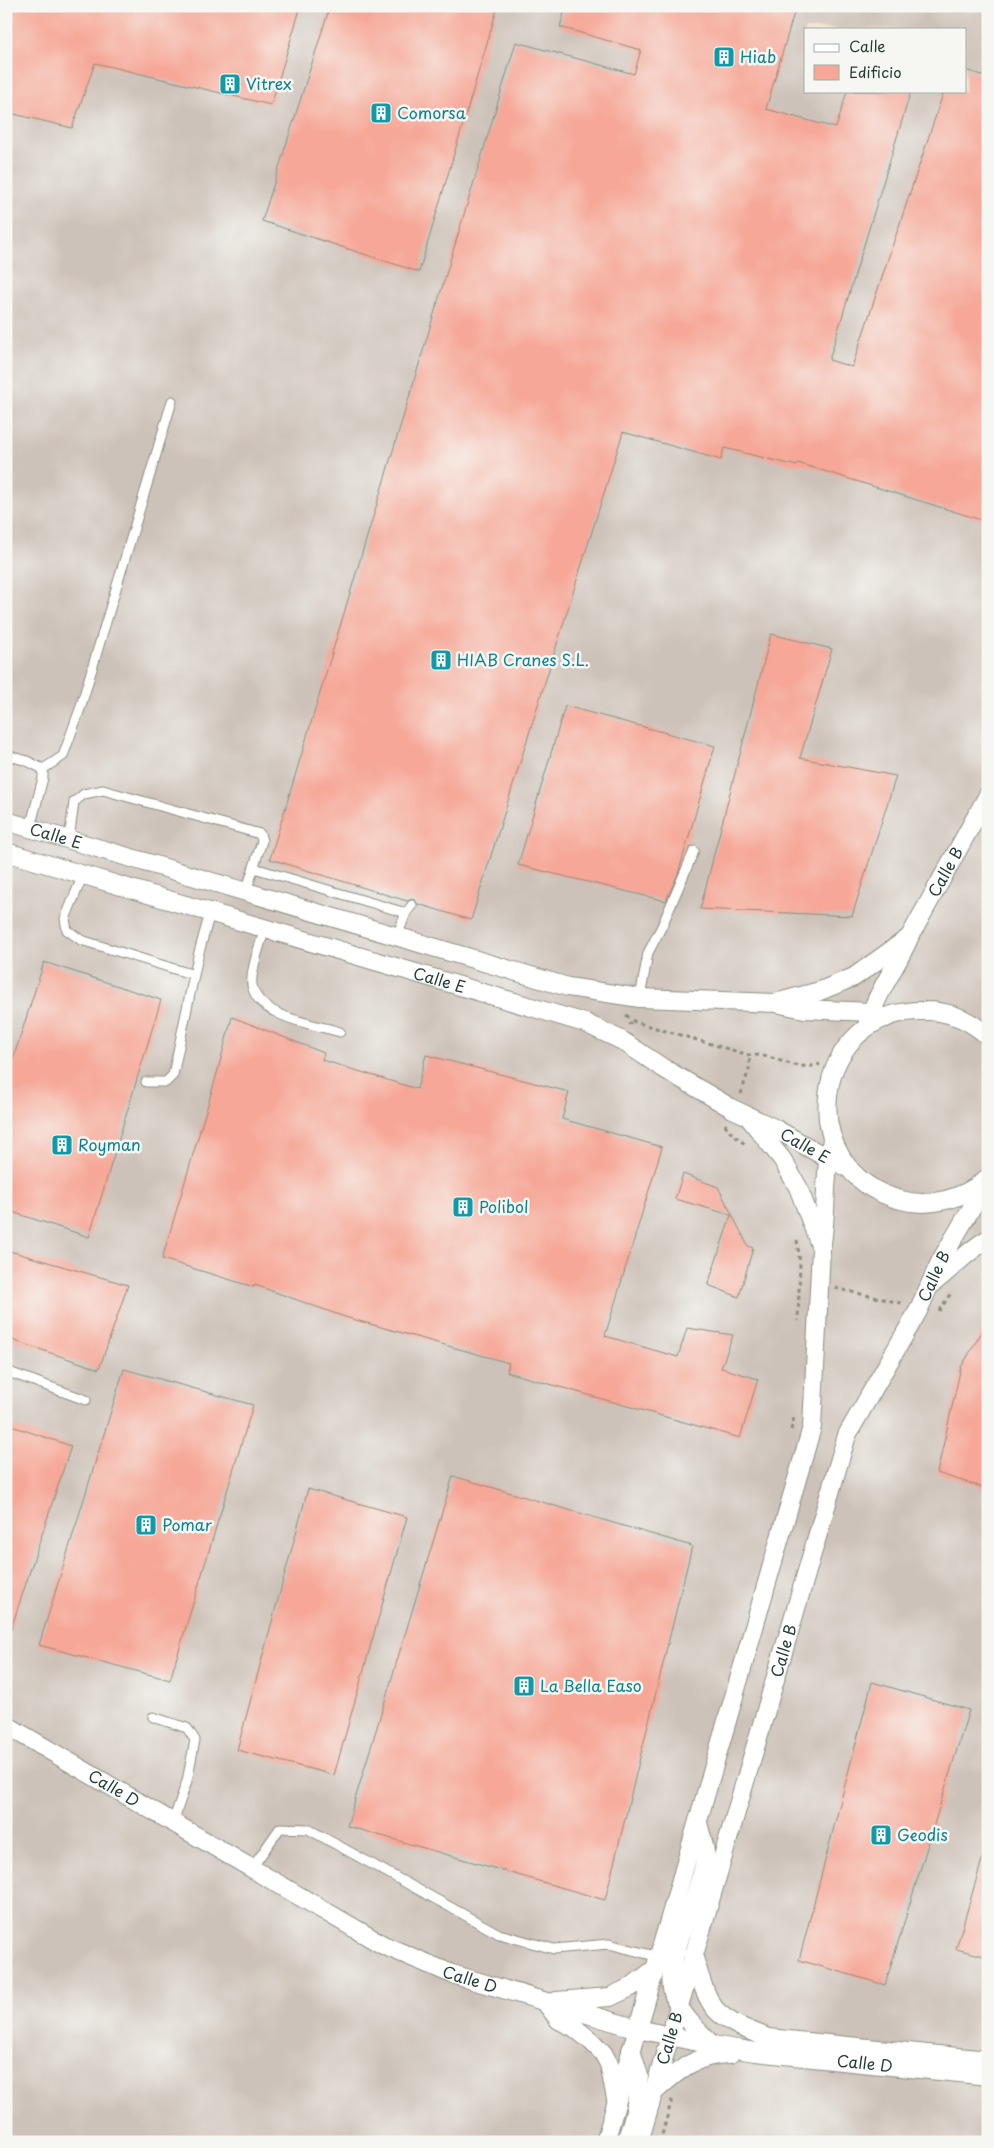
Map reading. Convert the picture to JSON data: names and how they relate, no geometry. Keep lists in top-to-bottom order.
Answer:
{
  "streets": {
    "street": ["Calle E", "Calle B", "Calle D"]
  },
  "crossings": [
    ["Calle E", "Calle B"],
    ["Calle B", "Calle D"]
  ],
  "places": {
    "building": [
      "Hiab",
      "Vitrex",
      "Comorsa",
      "HIAB Cranes S.L.",
      "Royman",
      "Polibol",
      "Pomar",
      "La Bella Easo",
      "Geodis"
    ]
  },
  "legend": ["Calle", "Edificio"]
}
